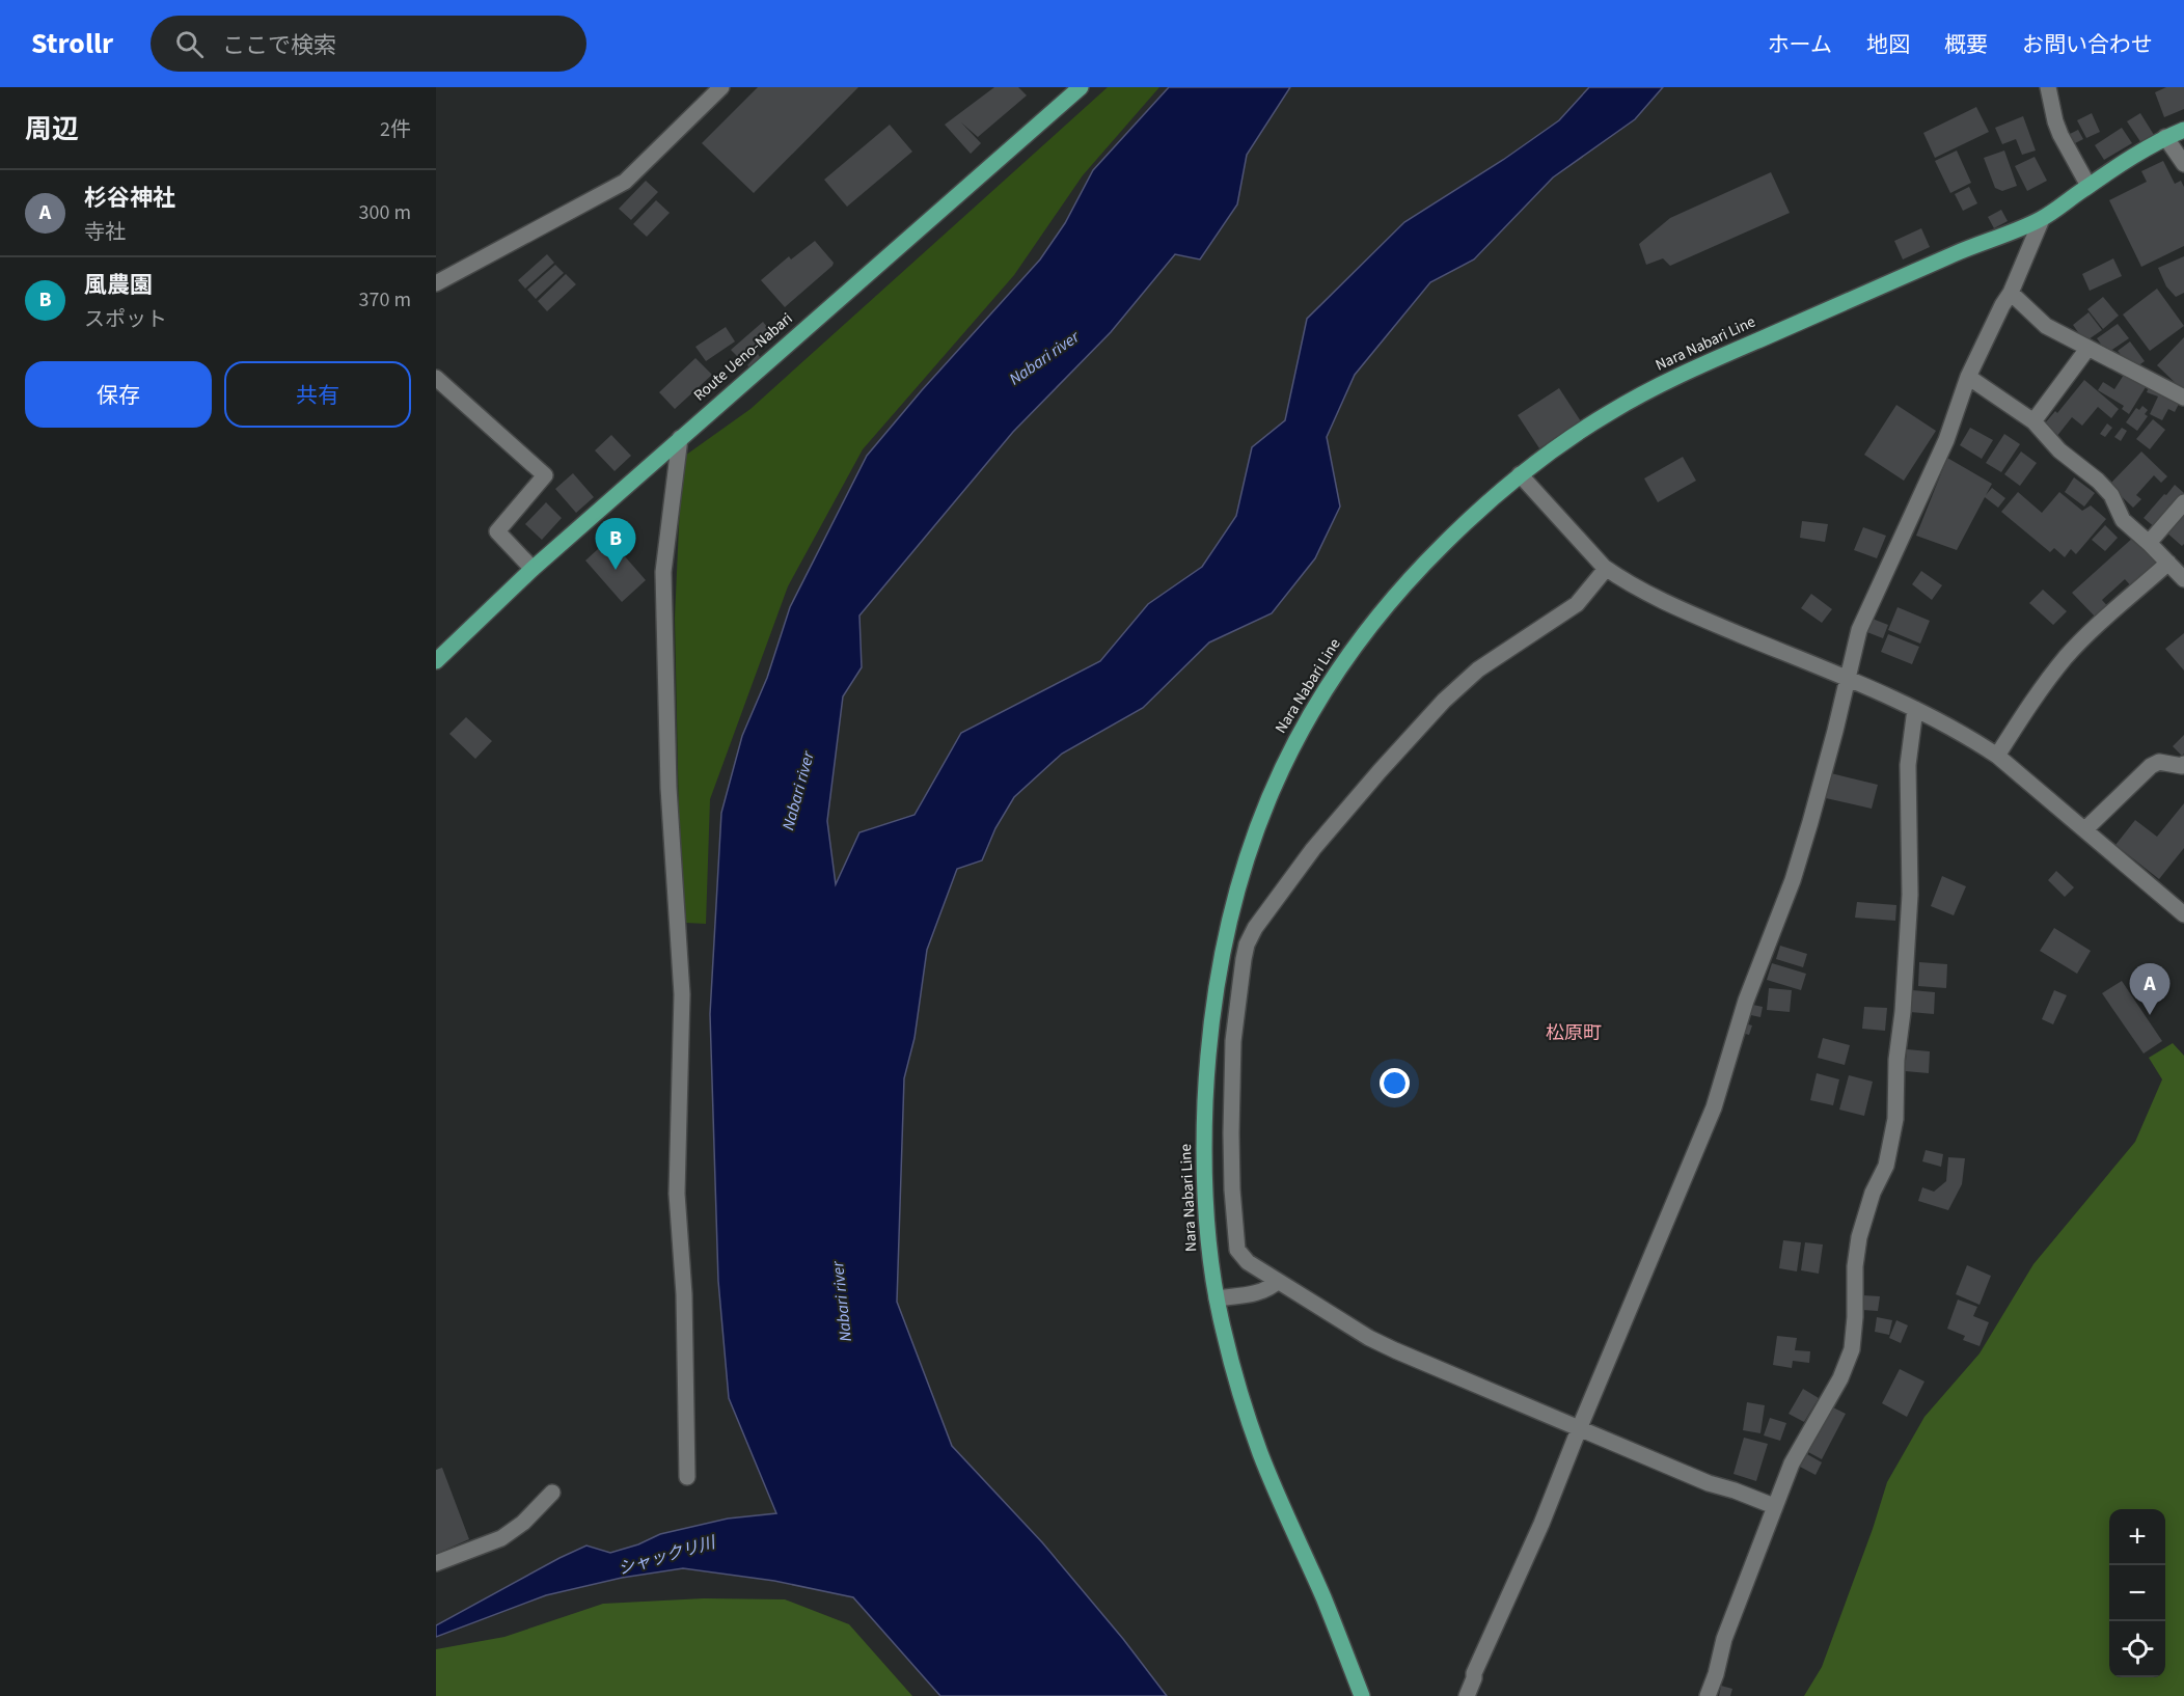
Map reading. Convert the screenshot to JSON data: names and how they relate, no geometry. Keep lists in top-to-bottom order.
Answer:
{
  "streets": {
    "main road": ["Nara Nabari Line", "Route Ueno-Nabari"]
  },
  "districts": ["松原町"],
  "water": ["Nabari river", "シャックリ川"],
  "page": {
    "header": "Strollr",
    "search": "ここで検索",
    "nav": [
      "ホーム",
      "地図",
      "概要",
      "お問い合わせ"
    ],
    "heading": ["周辺", "2件"],
    "list": [
      {
        "mark": "A",
        "name": "杉谷神社",
        "note": "寺社",
        "value": "300 m"
      },
      {
        "mark": "B",
        "name": "風農園",
        "note": "スポット",
        "value": "370 m"
      }
    ],
    "buttons": ["保存", "共有"],
    "pins": ["B", "A"],
    "map_buttons": ["+", "−"]
  }
}
